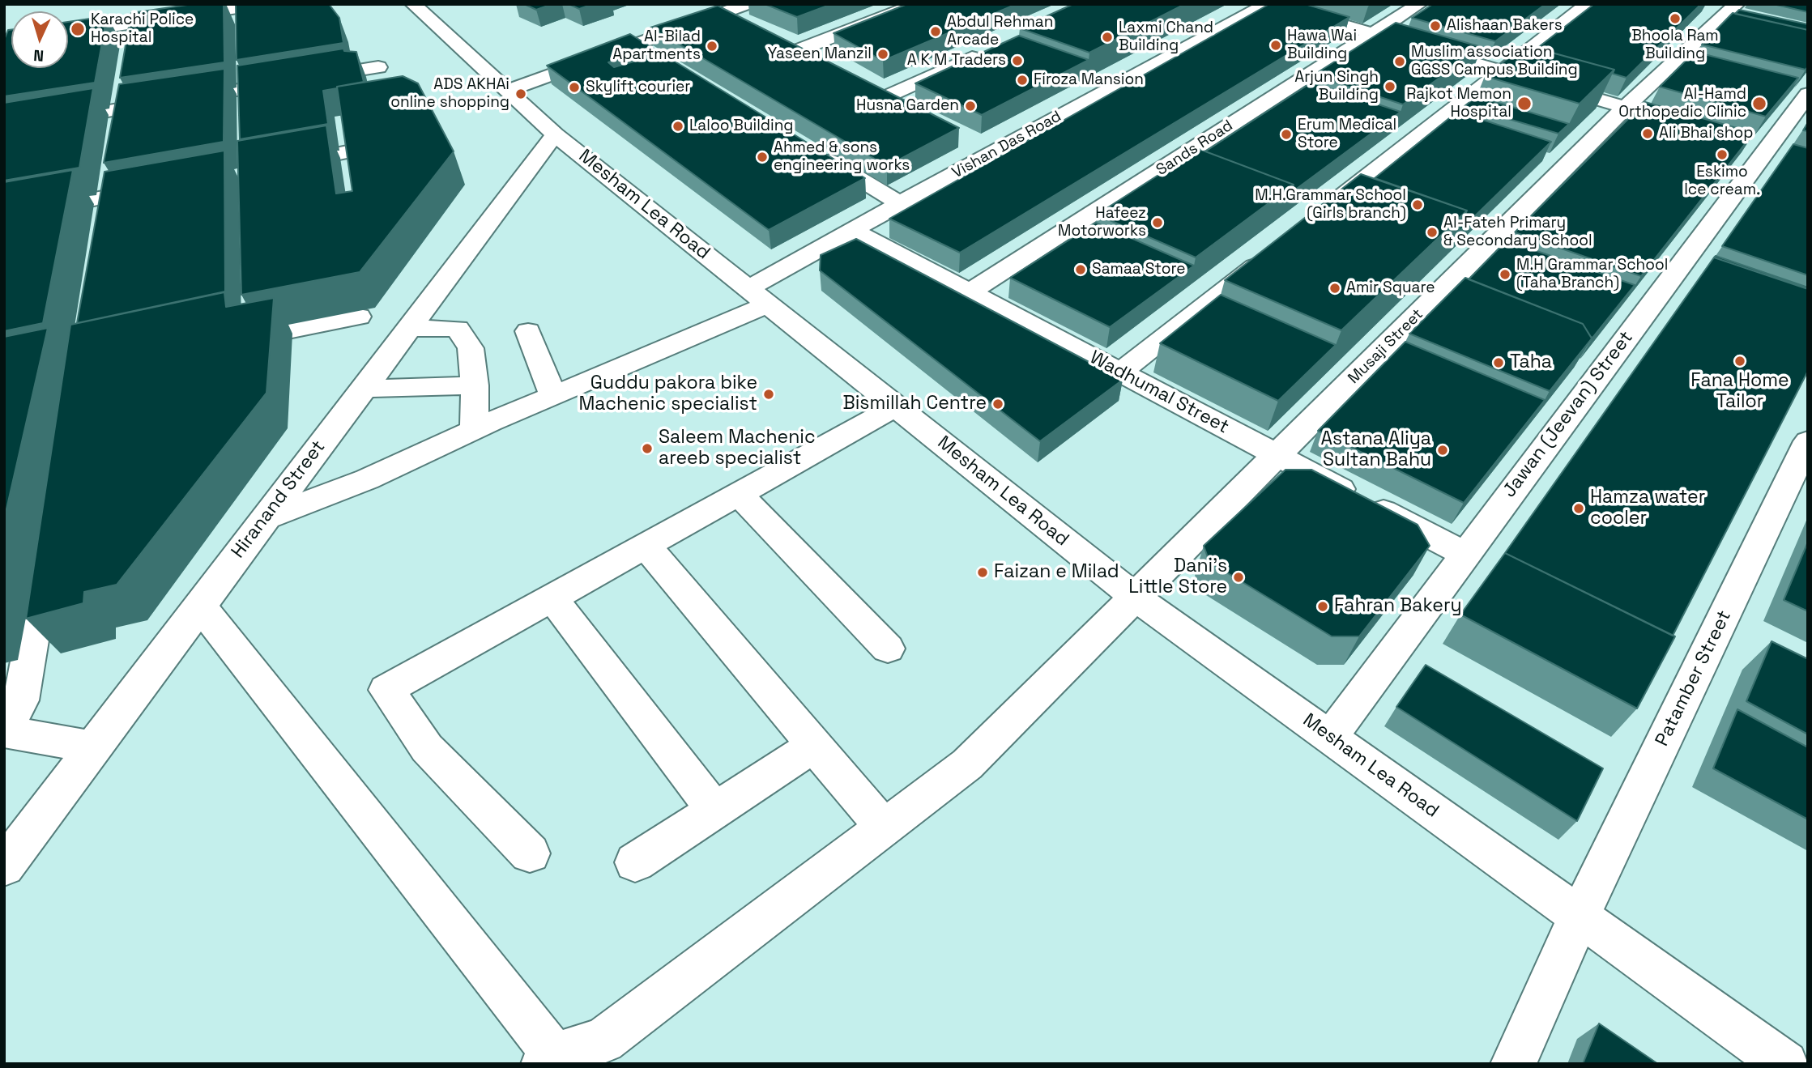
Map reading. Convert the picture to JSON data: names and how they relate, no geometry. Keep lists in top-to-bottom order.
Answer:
{
  "streets": {
    "street": [
      "Vishan Das Road",
      "Sands Road",
      "Mesham Lea Road",
      "Musaji Street",
      "Wadhumal Street",
      "Jawan (Jeevan) Street",
      "Hiranand Street",
      "Patamber Street"
    ]
  },
  "crossings": [
    ["Vishan Das Road", "Mesham Lea Road"],
    ["Vishan Das Road", "Wadhumal Street"],
    ["Vishan Das Road", "Hiranand Street"],
    ["Sands Road", "Wadhumal Street"],
    ["Mesham Lea Road", "Musaji Street"],
    ["Mesham Lea Road", "Jawan (Jeevan) Street"],
    ["Mesham Lea Road", "Hiranand Street"],
    ["Mesham Lea Road", "Patamber Street"],
    ["Musaji Street", "Wadhumal Street"],
    ["Wadhumal Street", "Jawan (Jeevan) Street"]
  ],
  "places": [
    "Bhoola Ram Building",
    "Alishaan Bakers",
    "Karachi Police Hospital",
    "Abdul Rehman Arcade",
    "Laxmi Chand Building",
    "Hawa Wai Building",
    "Al-Bilad Apartments",
    "Yaseen Manzil",
    "A K M Traders",
    "Muslim association GGSS Campus Building",
    "Firoza Mansion",
    "Arjun Singh Building",
    "Skylift courier",
    "ADS AKHAi online shopping",
    "Rajkot Memon Hospital",
    "Al-Hamd Orthopedic Clinic",
    "Husna Garden",
    "Laloo Building",
    "Ali Bhai shop",
    "Erum Medical Store",
    "Eskimo Ice cream.",
    "Ahmed & sons engineering works",
    "M.H.Grammar School (Girls branch)",
    "Hafeez Motorworks",
    "Al-Fateh Primary & Secondary School",
    "Samaa Store",
    "M.H Grammar School (Taha Branch)",
    "Amir Square",
    "Fana Home Tailor",
    "Taha",
    "Guddu pakora bike Machenic specialist",
    "Bismillah Centre",
    "Saleem Machenic areeb specialist",
    "Astana Aliya Sultan Bahu",
    "Hamza water cooler",
    "Faizan e Milad",
    "Dani's Little Store",
    "Fahran Bakery"
  ],
  "north": "bottom"
}
